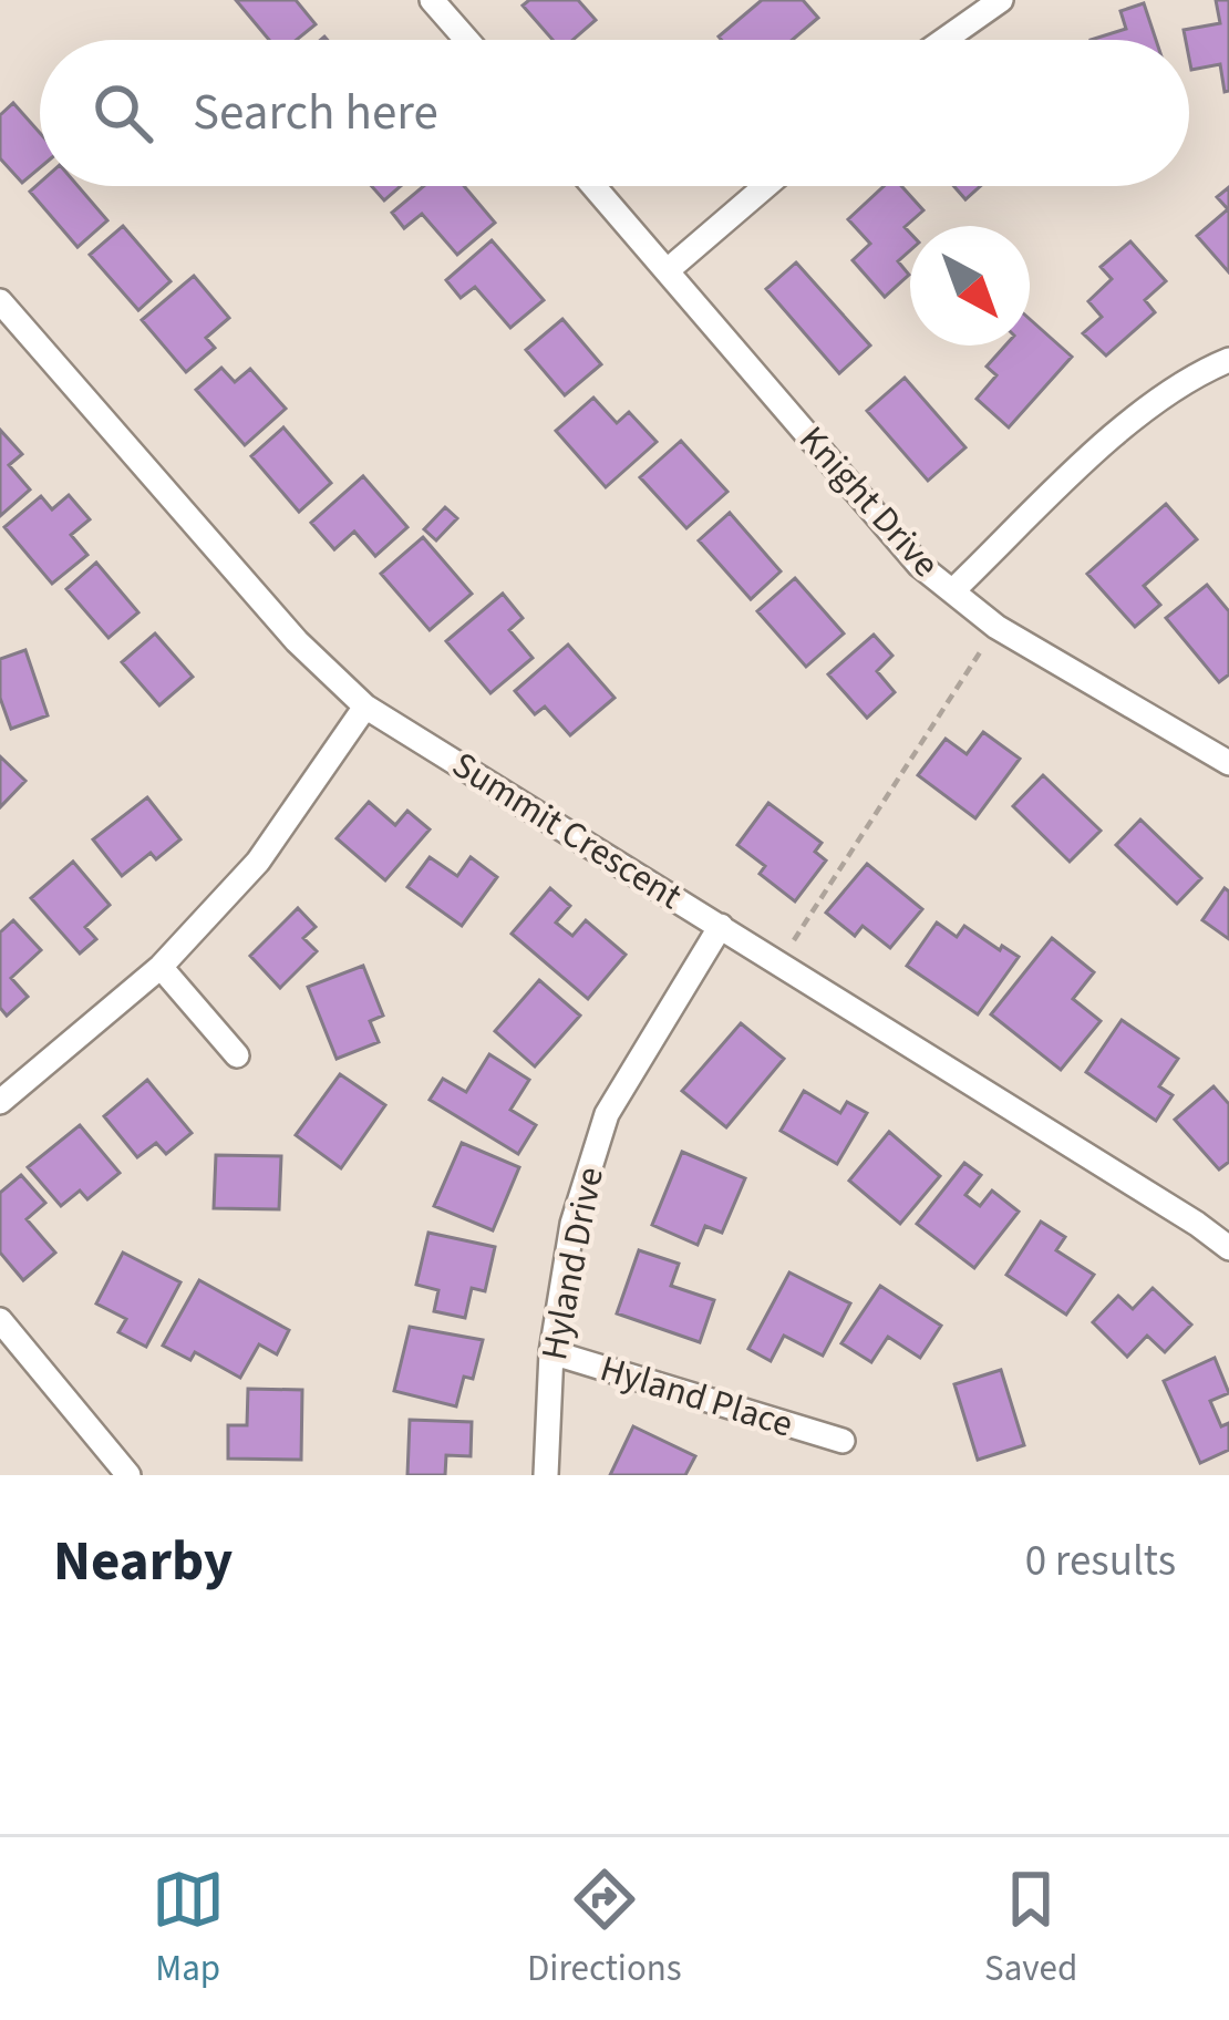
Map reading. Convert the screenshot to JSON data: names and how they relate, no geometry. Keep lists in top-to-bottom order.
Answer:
{
  "streets": {
    "street": [
      "Knight Drive",
      "Summit Crescent",
      "Hyland Drive",
      "Hyland Place"
    ]
  },
  "crossings": [
    ["Summit Crescent", "Hyland Drive"],
    ["Hyland Drive", "Hyland Place"]
  ],
  "north": "bottom right",
  "page": {
    "search": "Search here",
    "heading": ["Nearby", "0 results"],
    "nav": ["Map", "Directions", "Saved"]
  }
}
